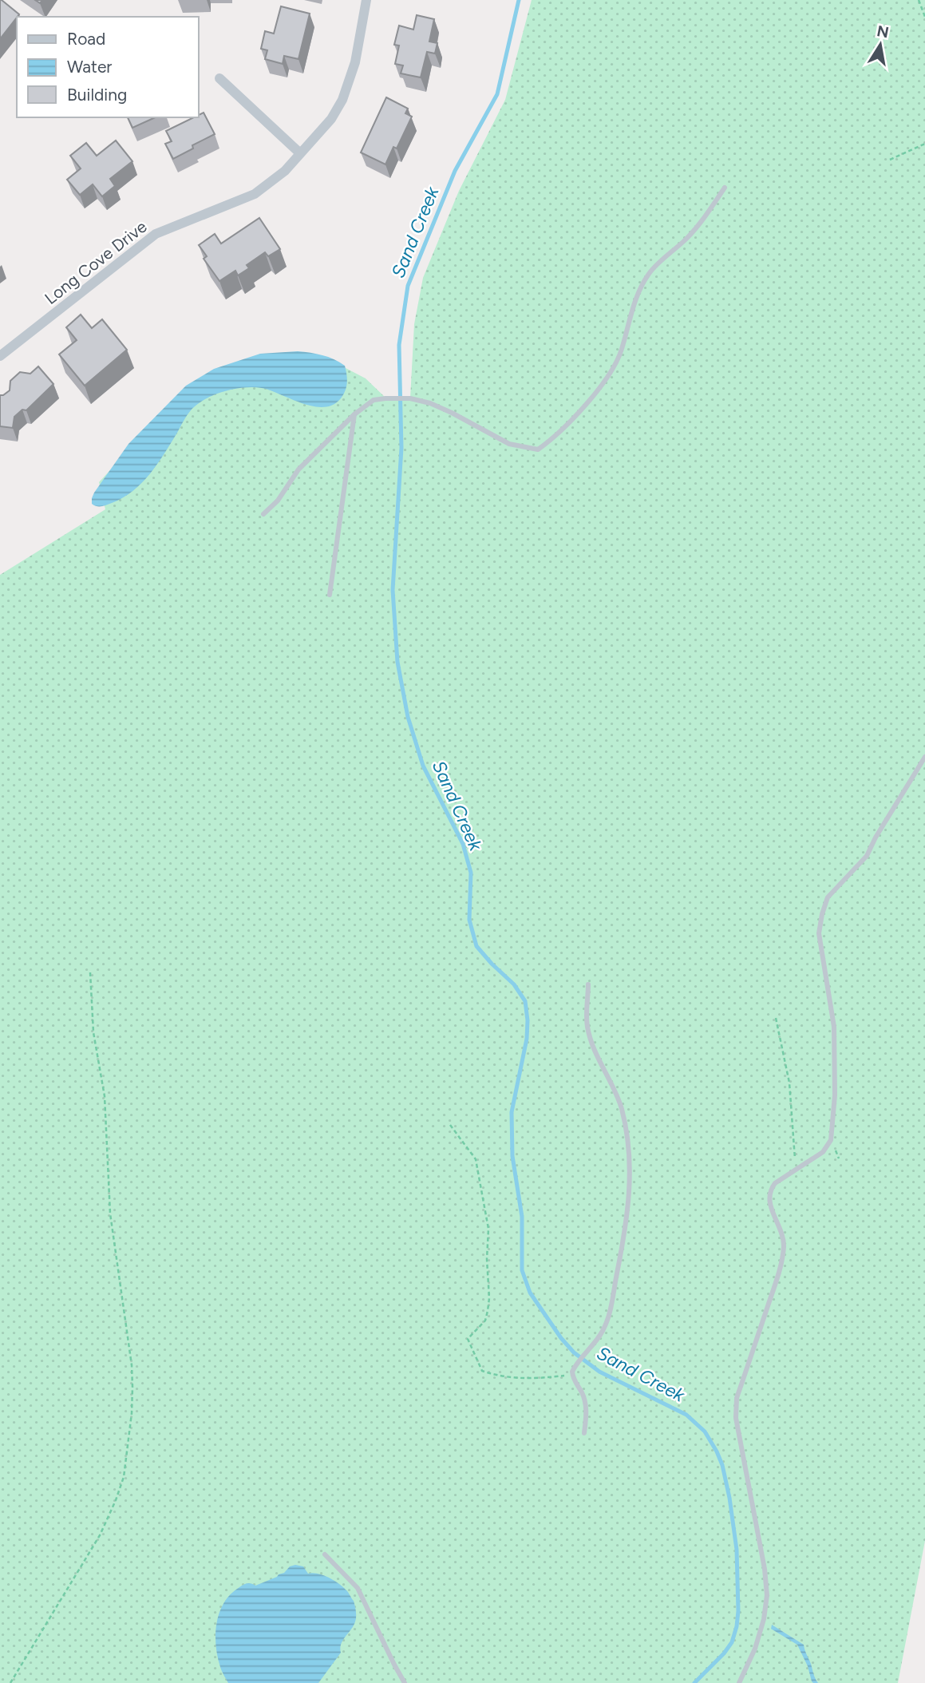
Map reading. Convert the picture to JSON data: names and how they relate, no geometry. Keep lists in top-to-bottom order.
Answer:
{
  "streets": {
    "street": ["Long Cove Drive"]
  },
  "water": ["Sand Creek"],
  "legend": ["Road", "Water", "Building"],
  "north": "top"
}
